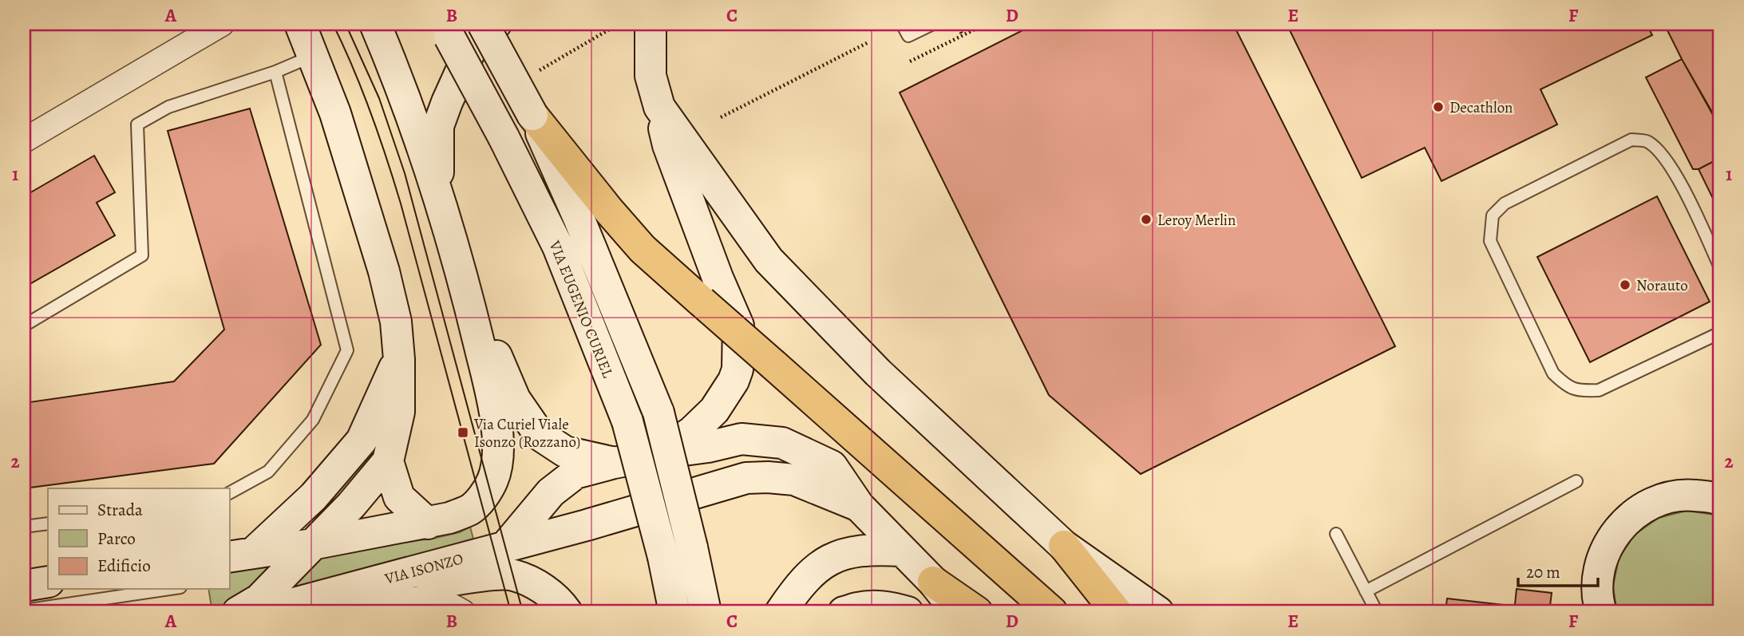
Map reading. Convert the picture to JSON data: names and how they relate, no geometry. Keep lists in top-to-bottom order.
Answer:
{
  "streets": {
    "main road": ["VIA EUGENIO CURIEL", "VIA ISONZO"]
  },
  "places": {
    "other": ["Decathlon", "Leroy Merlin", "Norauto"],
    "transit": ["Via Curiel Viale Isonzo (Rozzano)"]
  },
  "legend": ["Strada", "Parco", "Edificio"],
  "scale_bar": "20 m",
  "grid": {
    "columns": [
      "A",
      "B",
      "C",
      "D",
      "E",
      "F"
    ],
    "rows": ["1", "2"]
  }
}
